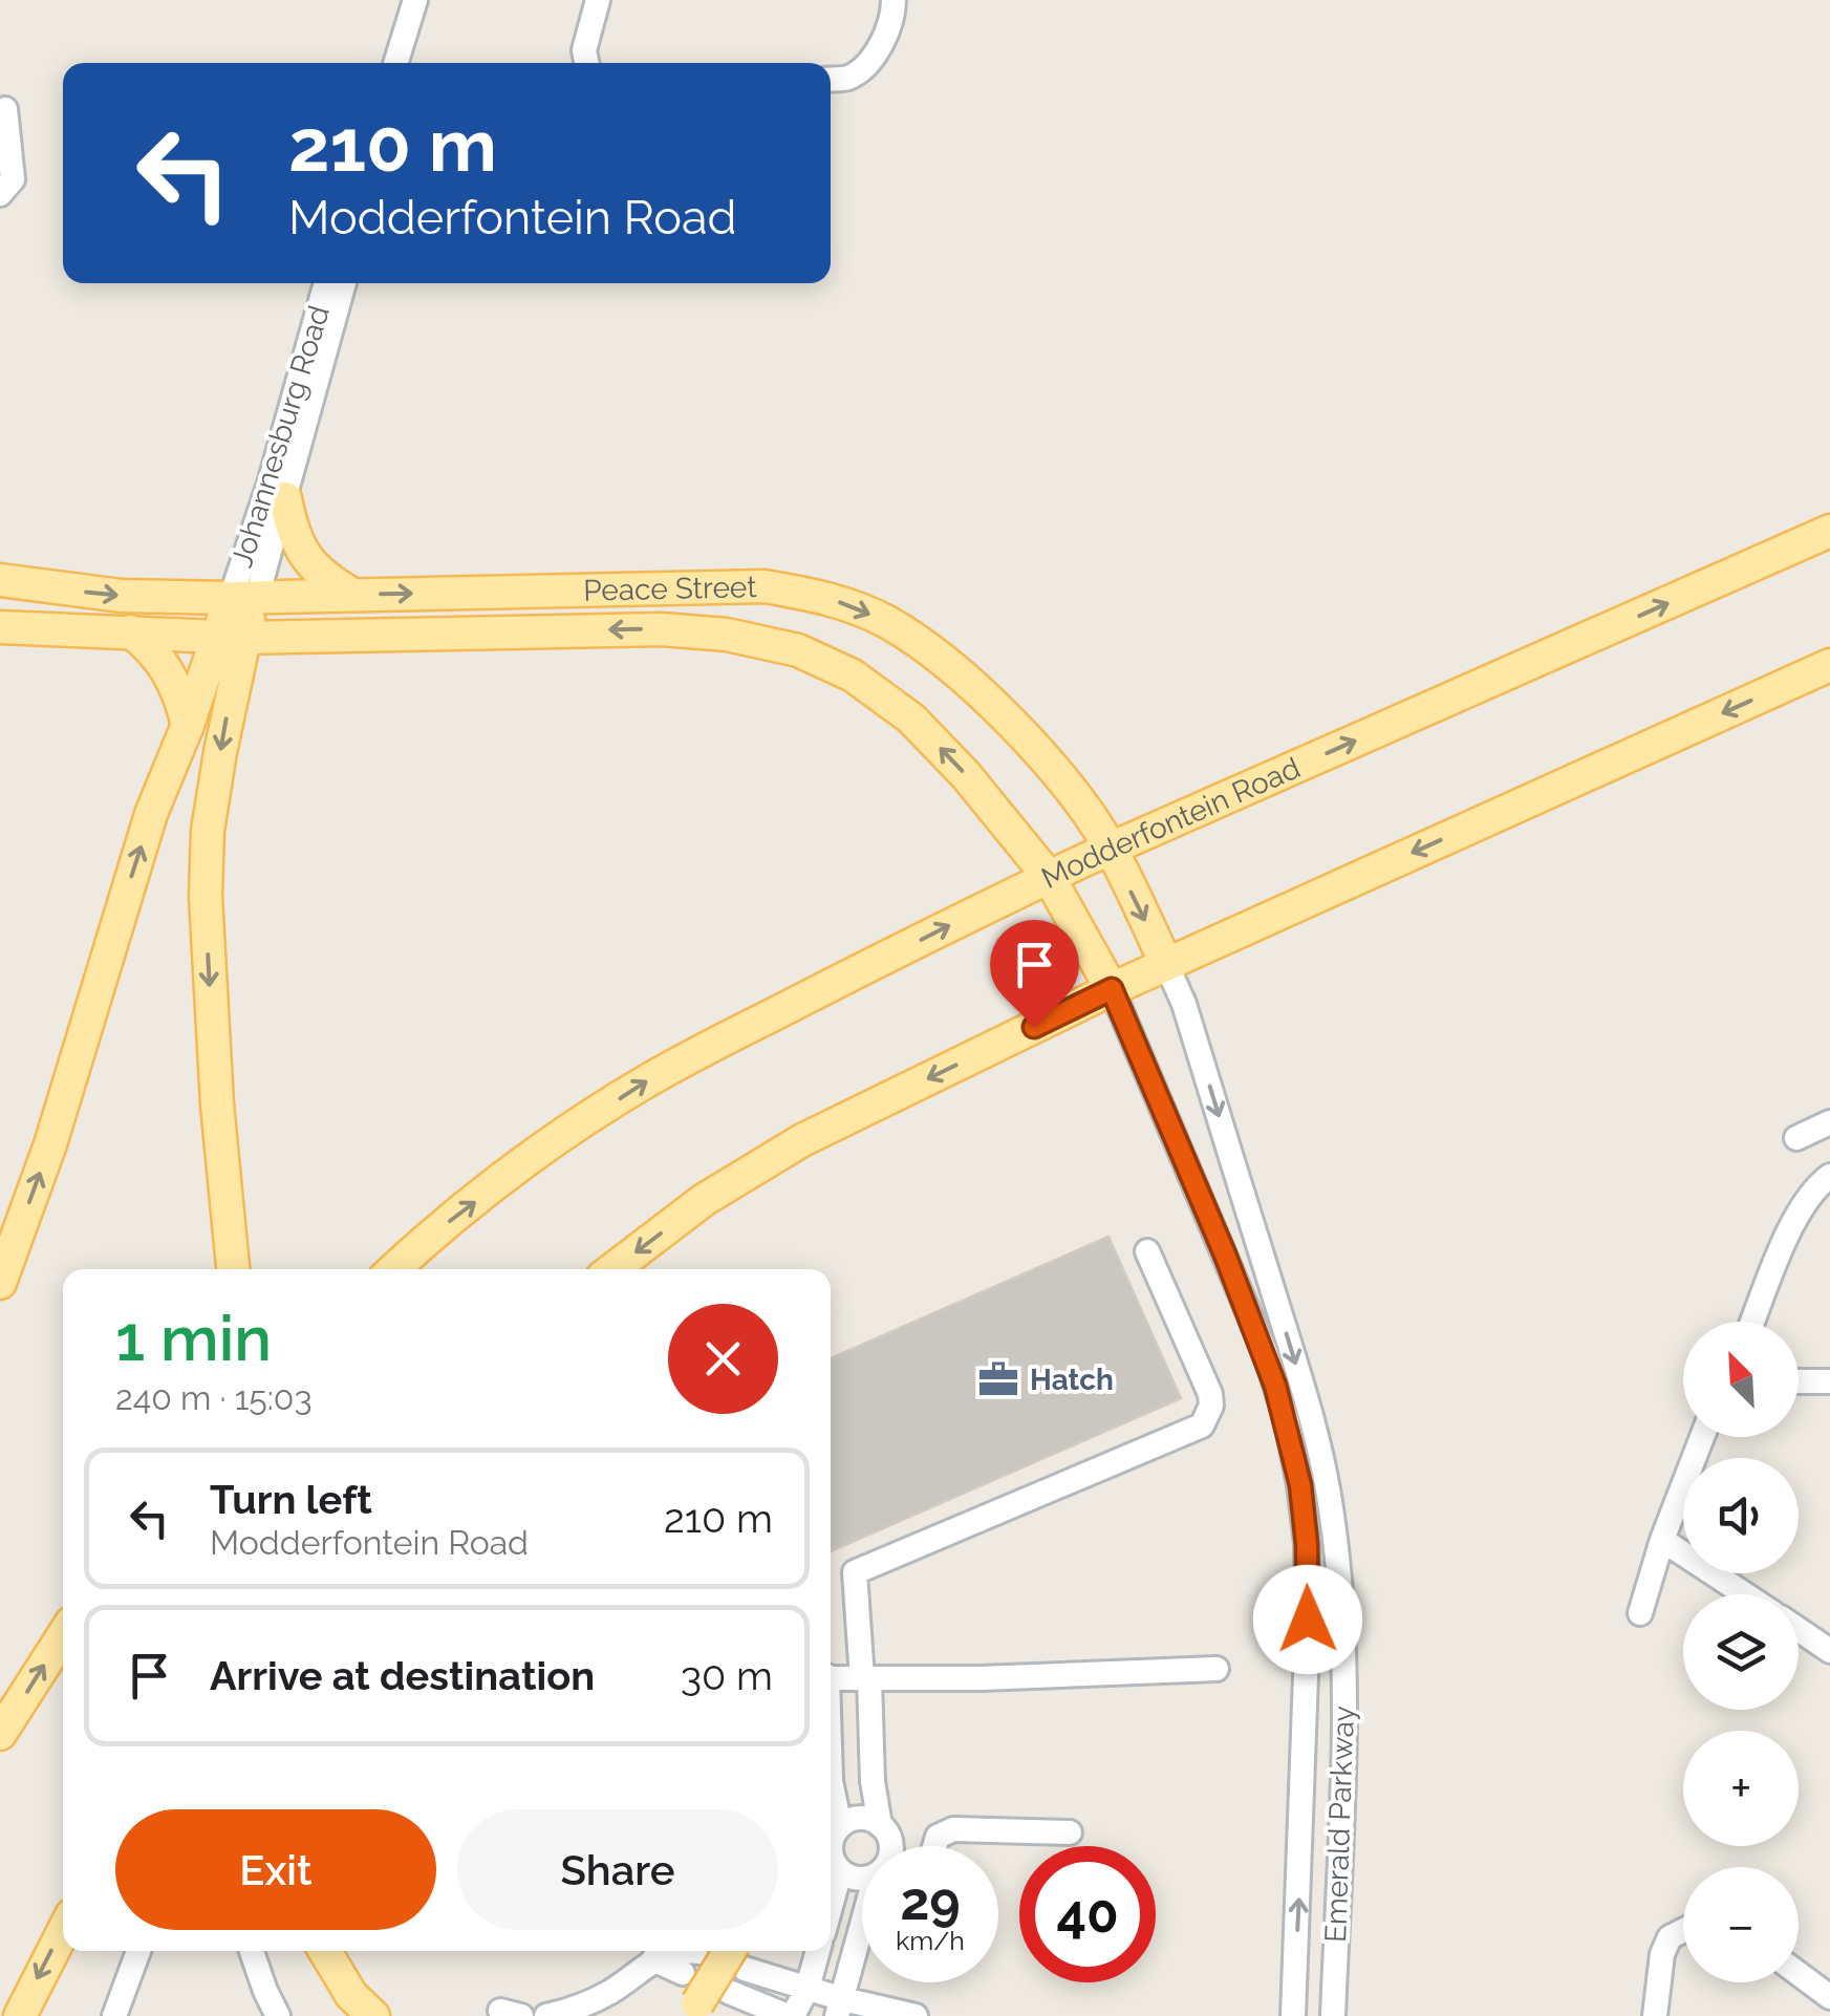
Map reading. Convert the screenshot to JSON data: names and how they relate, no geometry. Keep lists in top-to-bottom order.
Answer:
{
  "streets": {
    "main road": ["Peace Street", "Modderfontein Road"],
    "street": ["Johannesburg Road", "Emerald Parkway"]
  },
  "crossings": [
    ["Johannesburg Road", "Peace Street"],
    ["Peace Street", "Modderfontein Road"],
    ["Peace Street", "Emerald Parkway"]
  ],
  "places": {
    "office": ["Hatch"]
  },
  "north": "top left",
  "page": {
    "turn": ["210 m", "Modderfontein Road"],
    "heading": ["1 min", "240 m · 15:03"],
    "map_buttons": ["+", "−"],
    "list": [
      {
        "name": "Turn left",
        "note": "Modderfontein Road",
        "value": "210 m"
      },
      {
        "name": "Arrive at destination",
        "value": "30 m"
      }
    ],
    "buttons": ["Exit", "Share"],
    "speed": "29 km/h",
    "limit": "40"
  }
}
